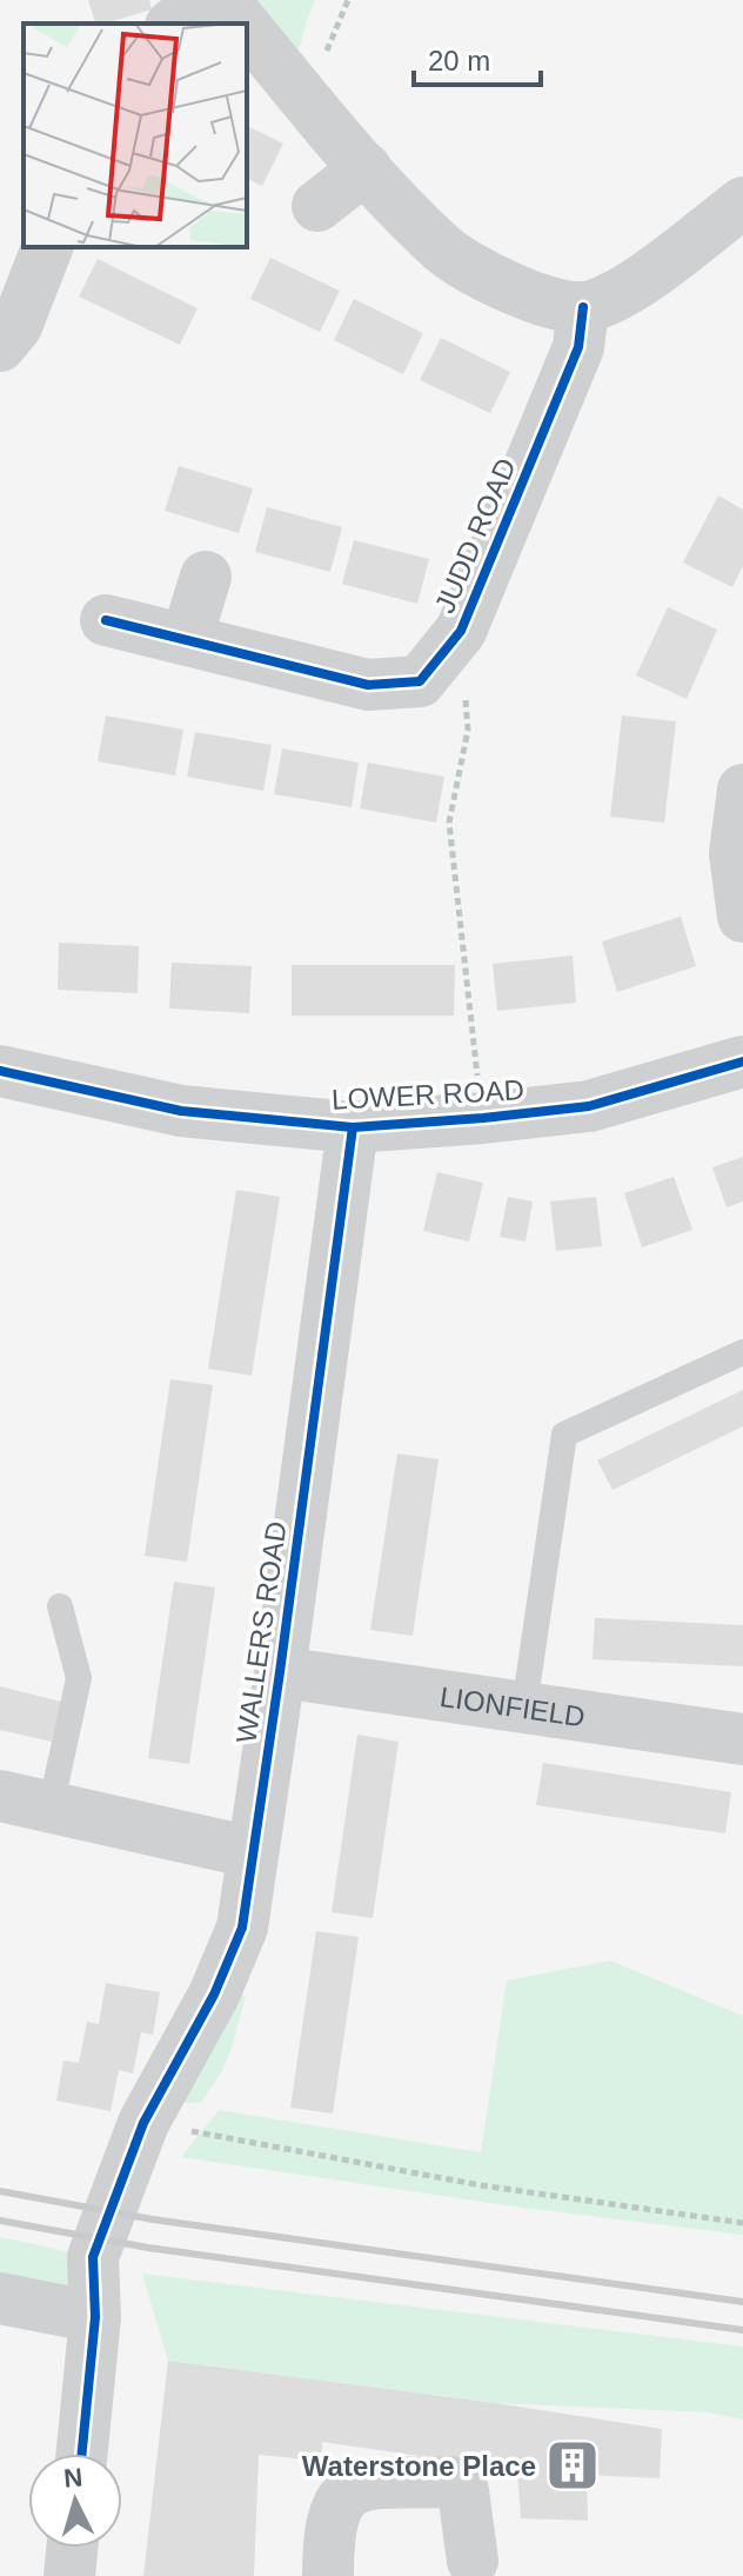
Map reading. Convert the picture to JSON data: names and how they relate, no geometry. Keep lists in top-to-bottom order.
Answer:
{
  "streets": {
    "street": [
      "JUDD ROAD",
      "LOWER ROAD",
      "WALLERS ROAD",
      "LIONFIELD"
    ]
  },
  "crossings": [
    ["LOWER ROAD", "WALLERS ROAD"],
    ["WALLERS ROAD", "LIONFIELD"]
  ],
  "places": {
    "building": ["Waterstone Place"]
  },
  "scale_bar": "20 m",
  "north": "top"
}
